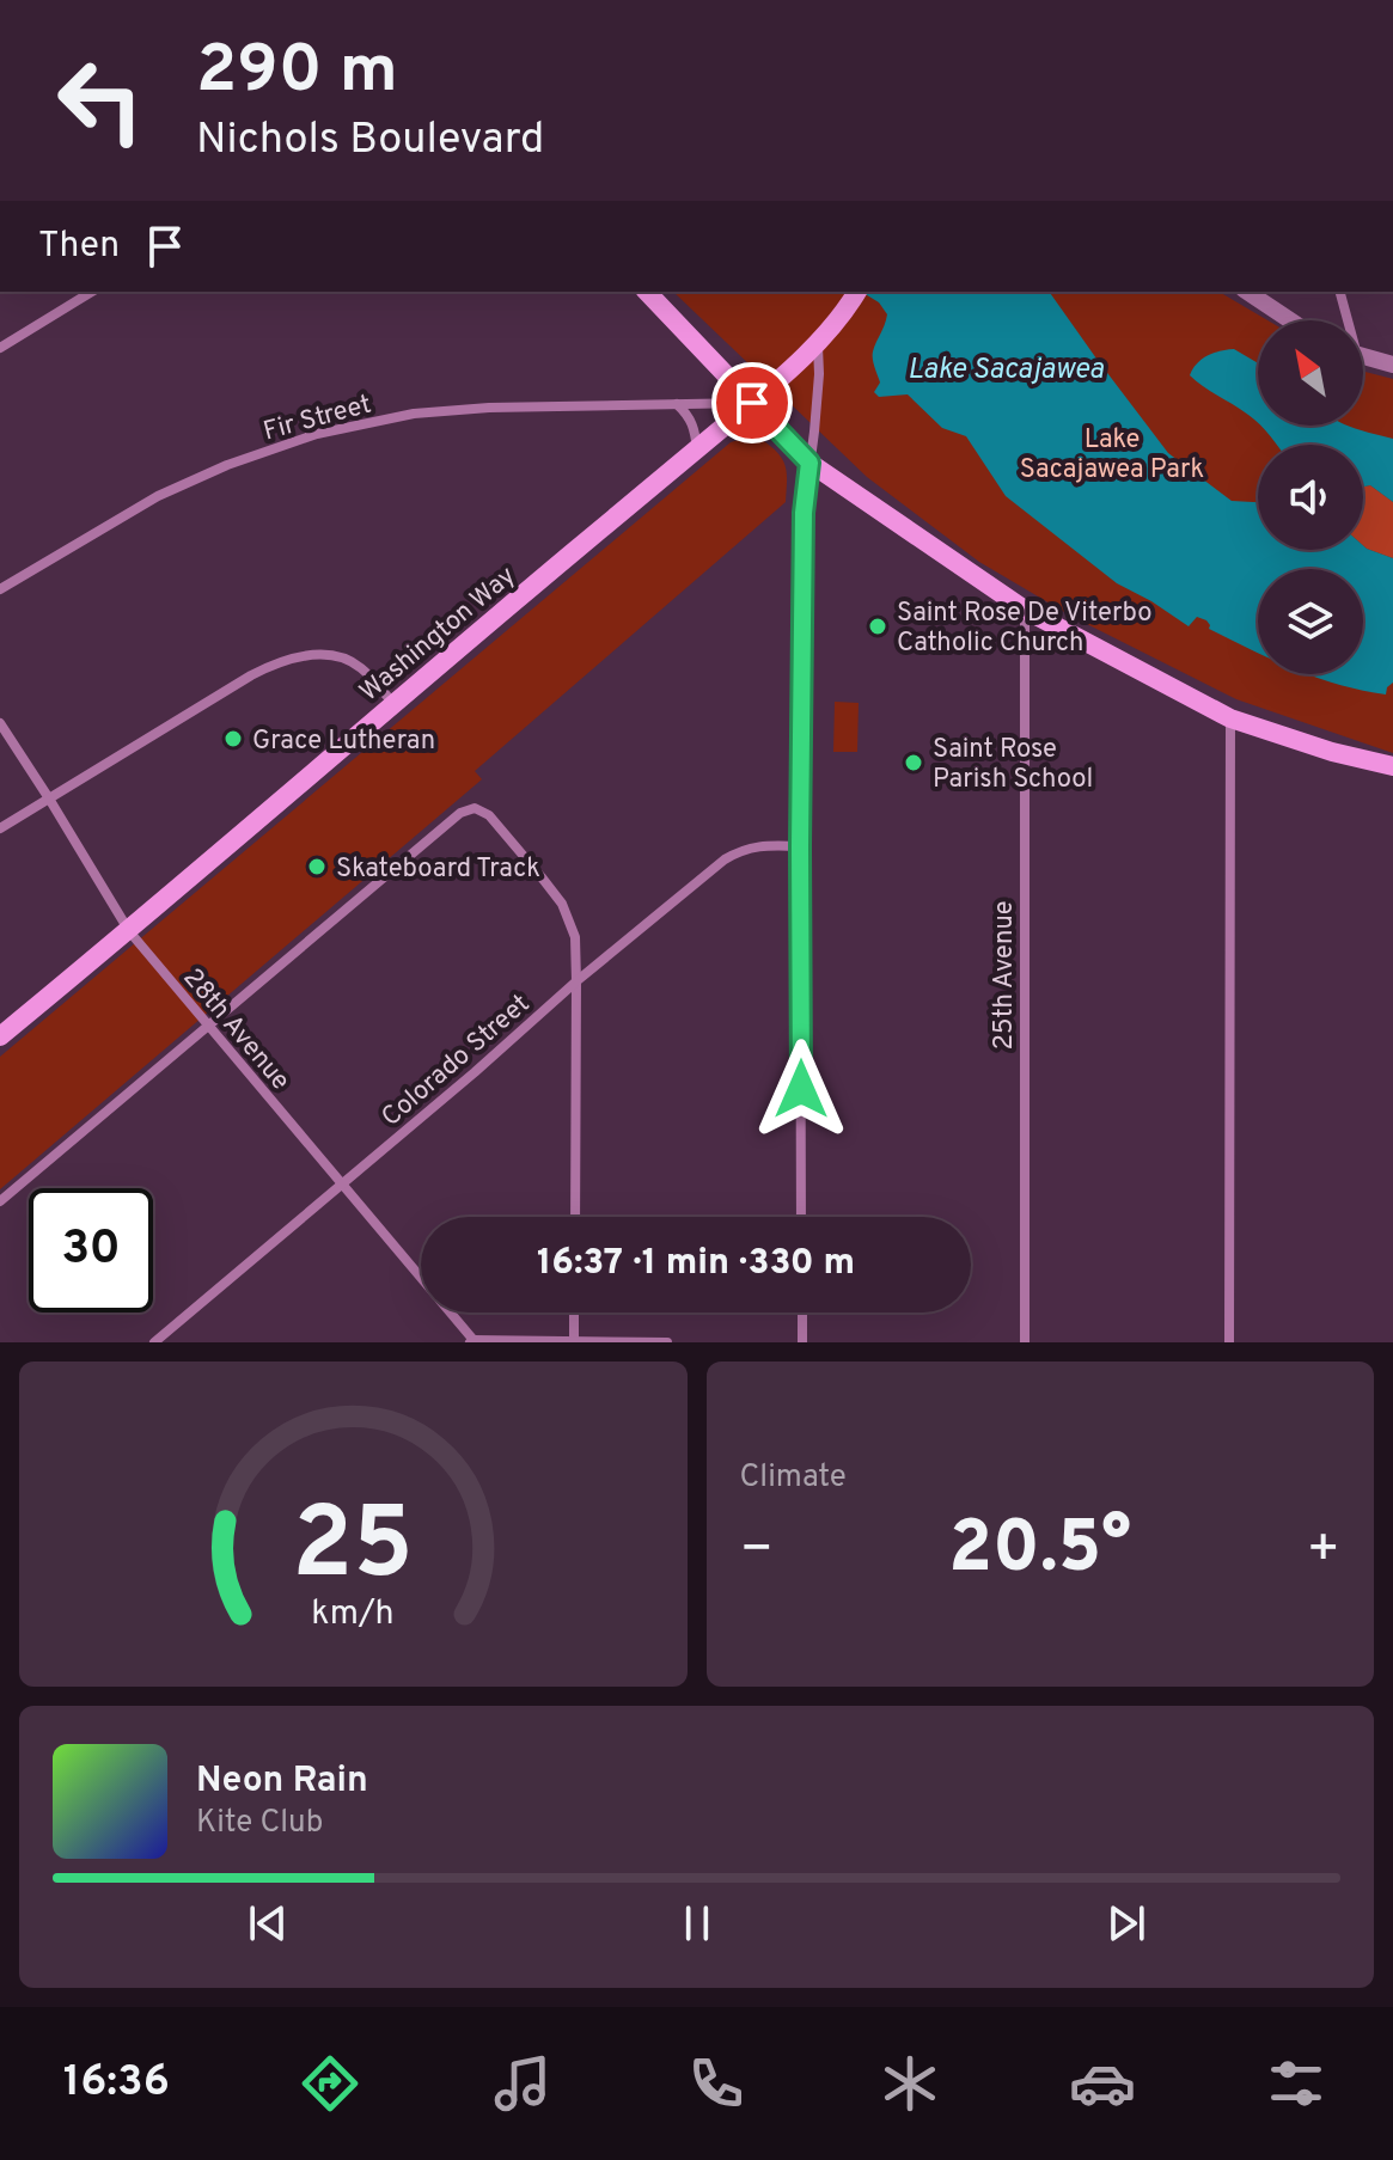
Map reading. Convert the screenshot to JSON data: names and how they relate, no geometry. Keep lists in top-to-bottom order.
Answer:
{
  "streets": {
    "main road": ["Washington Way"],
    "street": [
      "Fir Street",
      "25th Avenue",
      "28th Avenue",
      "Colorado Street"
    ]
  },
  "crossings": [
    ["Fir Street", "Washington Way"],
    ["Washington Way", "28th Avenue"],
    ["28th Avenue", "Colorado Street"]
  ],
  "water": ["Lake Sacajawea"],
  "parks": ["Lake Sacajawea Park"],
  "places": [
    "Saint Rose De Viterbo Catholic Church",
    "Grace Lutheran",
    "Saint Rose Parish School",
    "Skateboard Track"
  ],
  "north": "top left",
  "page": {
    "turn": ["290 m", "Nichols Boulevard"],
    "then": "Then",
    "limit": "30",
    "trip": "16:37 · 1 min · 330 m",
    "tile": "Climate",
    "heat": ["−", "20.5°", "+"],
    "song": ["Neon Rain", "Kite Club"],
    "tabs": "16:36",
    "gauge": ["25", "km/h"]
  }
}
